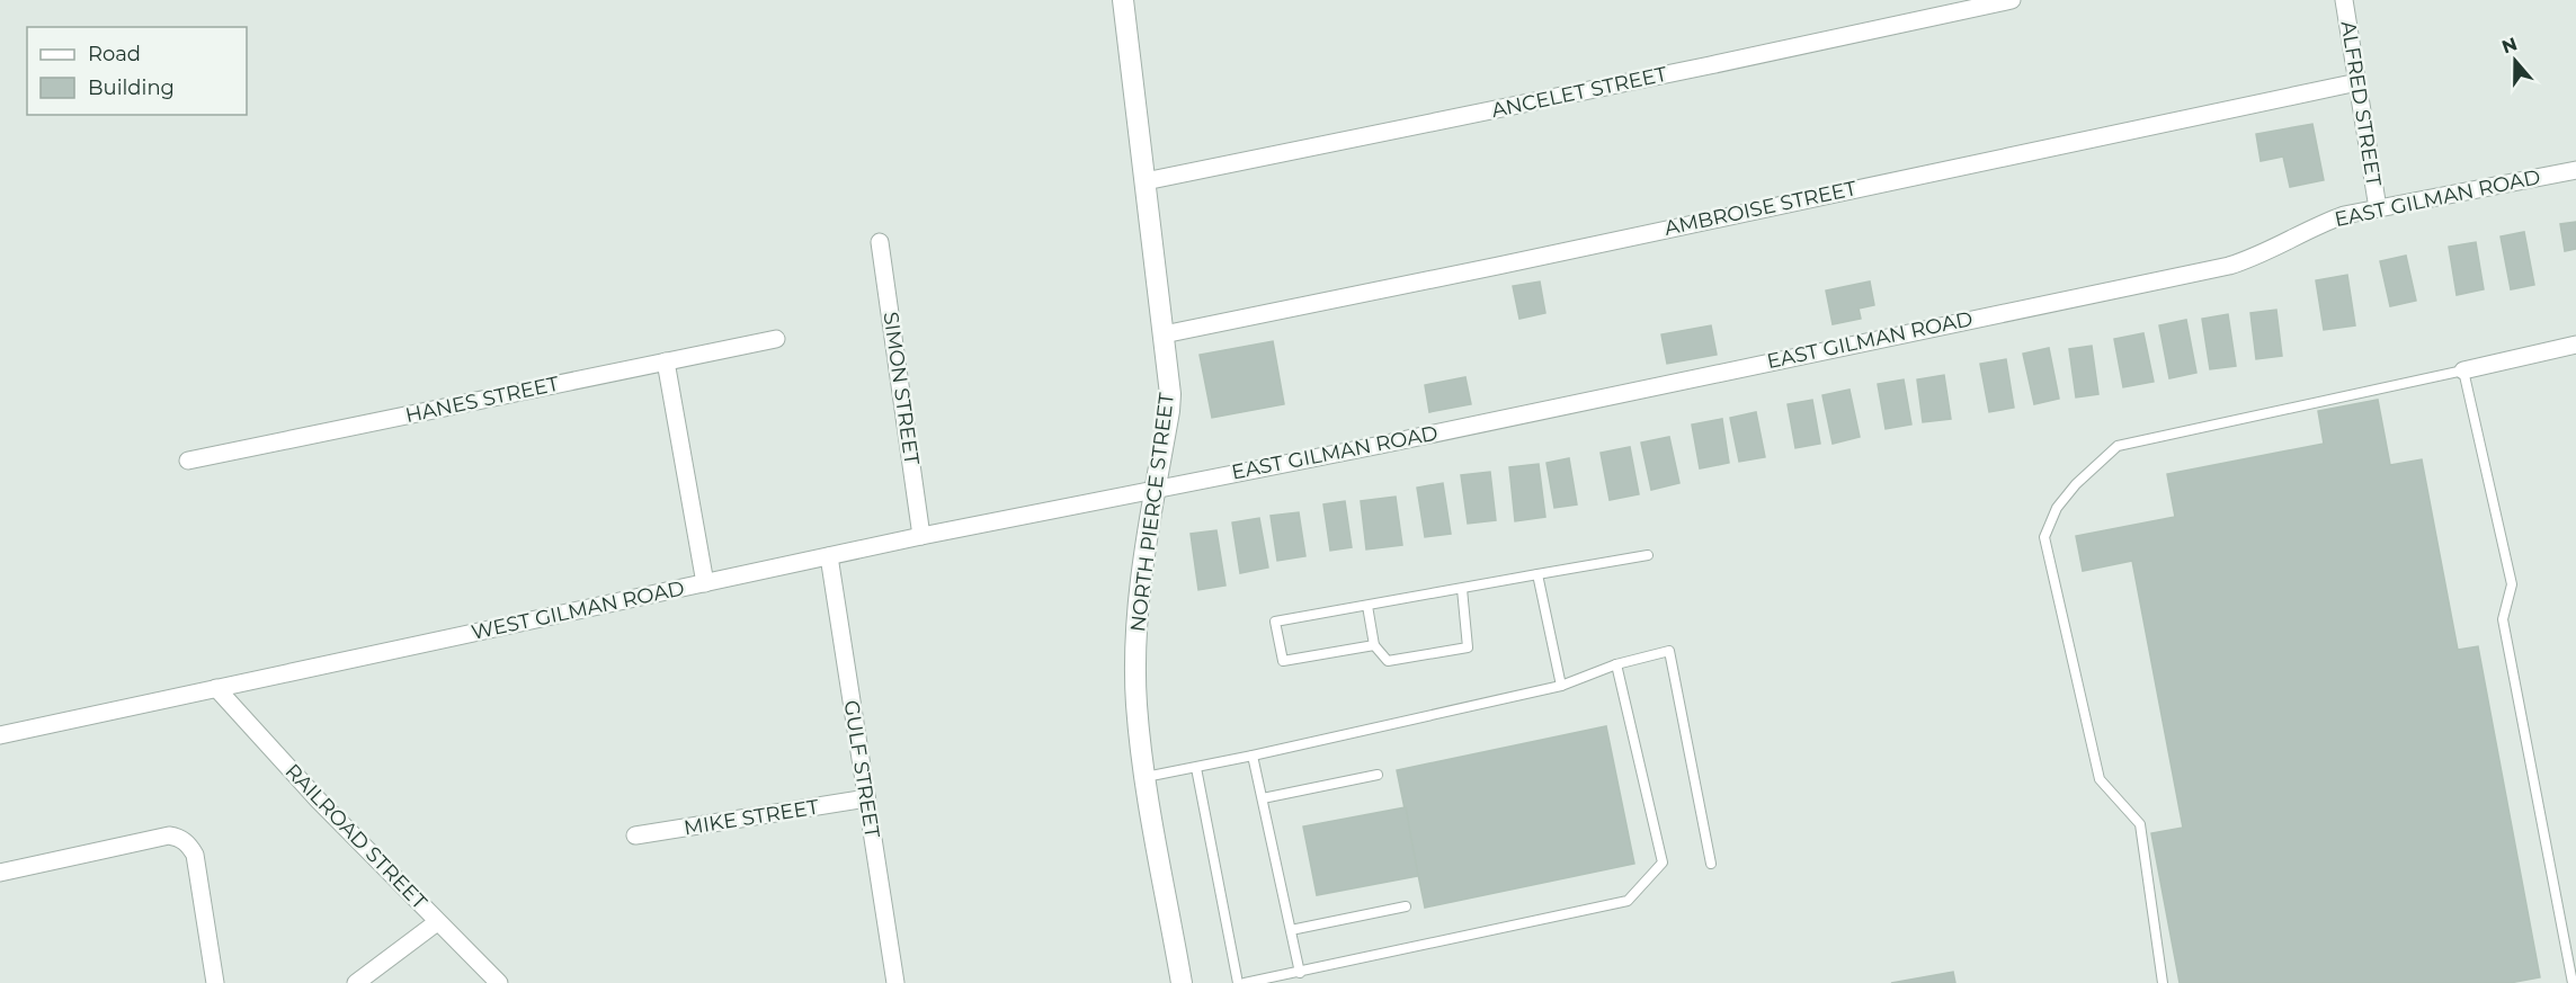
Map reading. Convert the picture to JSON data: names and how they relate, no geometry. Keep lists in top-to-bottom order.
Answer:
{
  "streets": {
    "street": [
      "ANCELET STREET",
      "ALFRED STREET",
      "EAST GILMAN ROAD",
      "AMBROISE STREET",
      "SIMON STREET",
      "HANES STREET",
      "NORTH PIERCE STREET",
      "WEST GILMAN ROAD",
      "GULF STREET",
      "MIKE STREET",
      "RAILROAD STREET"
    ]
  },
  "crossings": [
    ["ANCELET STREET", "NORTH PIERCE STREET"],
    ["ALFRED STREET", "EAST GILMAN ROAD"],
    ["ALFRED STREET", "AMBROISE STREET"],
    ["EAST GILMAN ROAD", "NORTH PIERCE STREET"],
    ["EAST GILMAN ROAD", "WEST GILMAN ROAD"],
    ["AMBROISE STREET", "NORTH PIERCE STREET"],
    ["SIMON STREET", "WEST GILMAN ROAD"],
    ["NORTH PIERCE STREET", "WEST GILMAN ROAD"],
    ["WEST GILMAN ROAD", "GULF STREET"],
    ["WEST GILMAN ROAD", "RAILROAD STREET"],
    ["GULF STREET", "MIKE STREET"]
  ],
  "legend": ["Road", "Building"],
  "north": "top"
}
